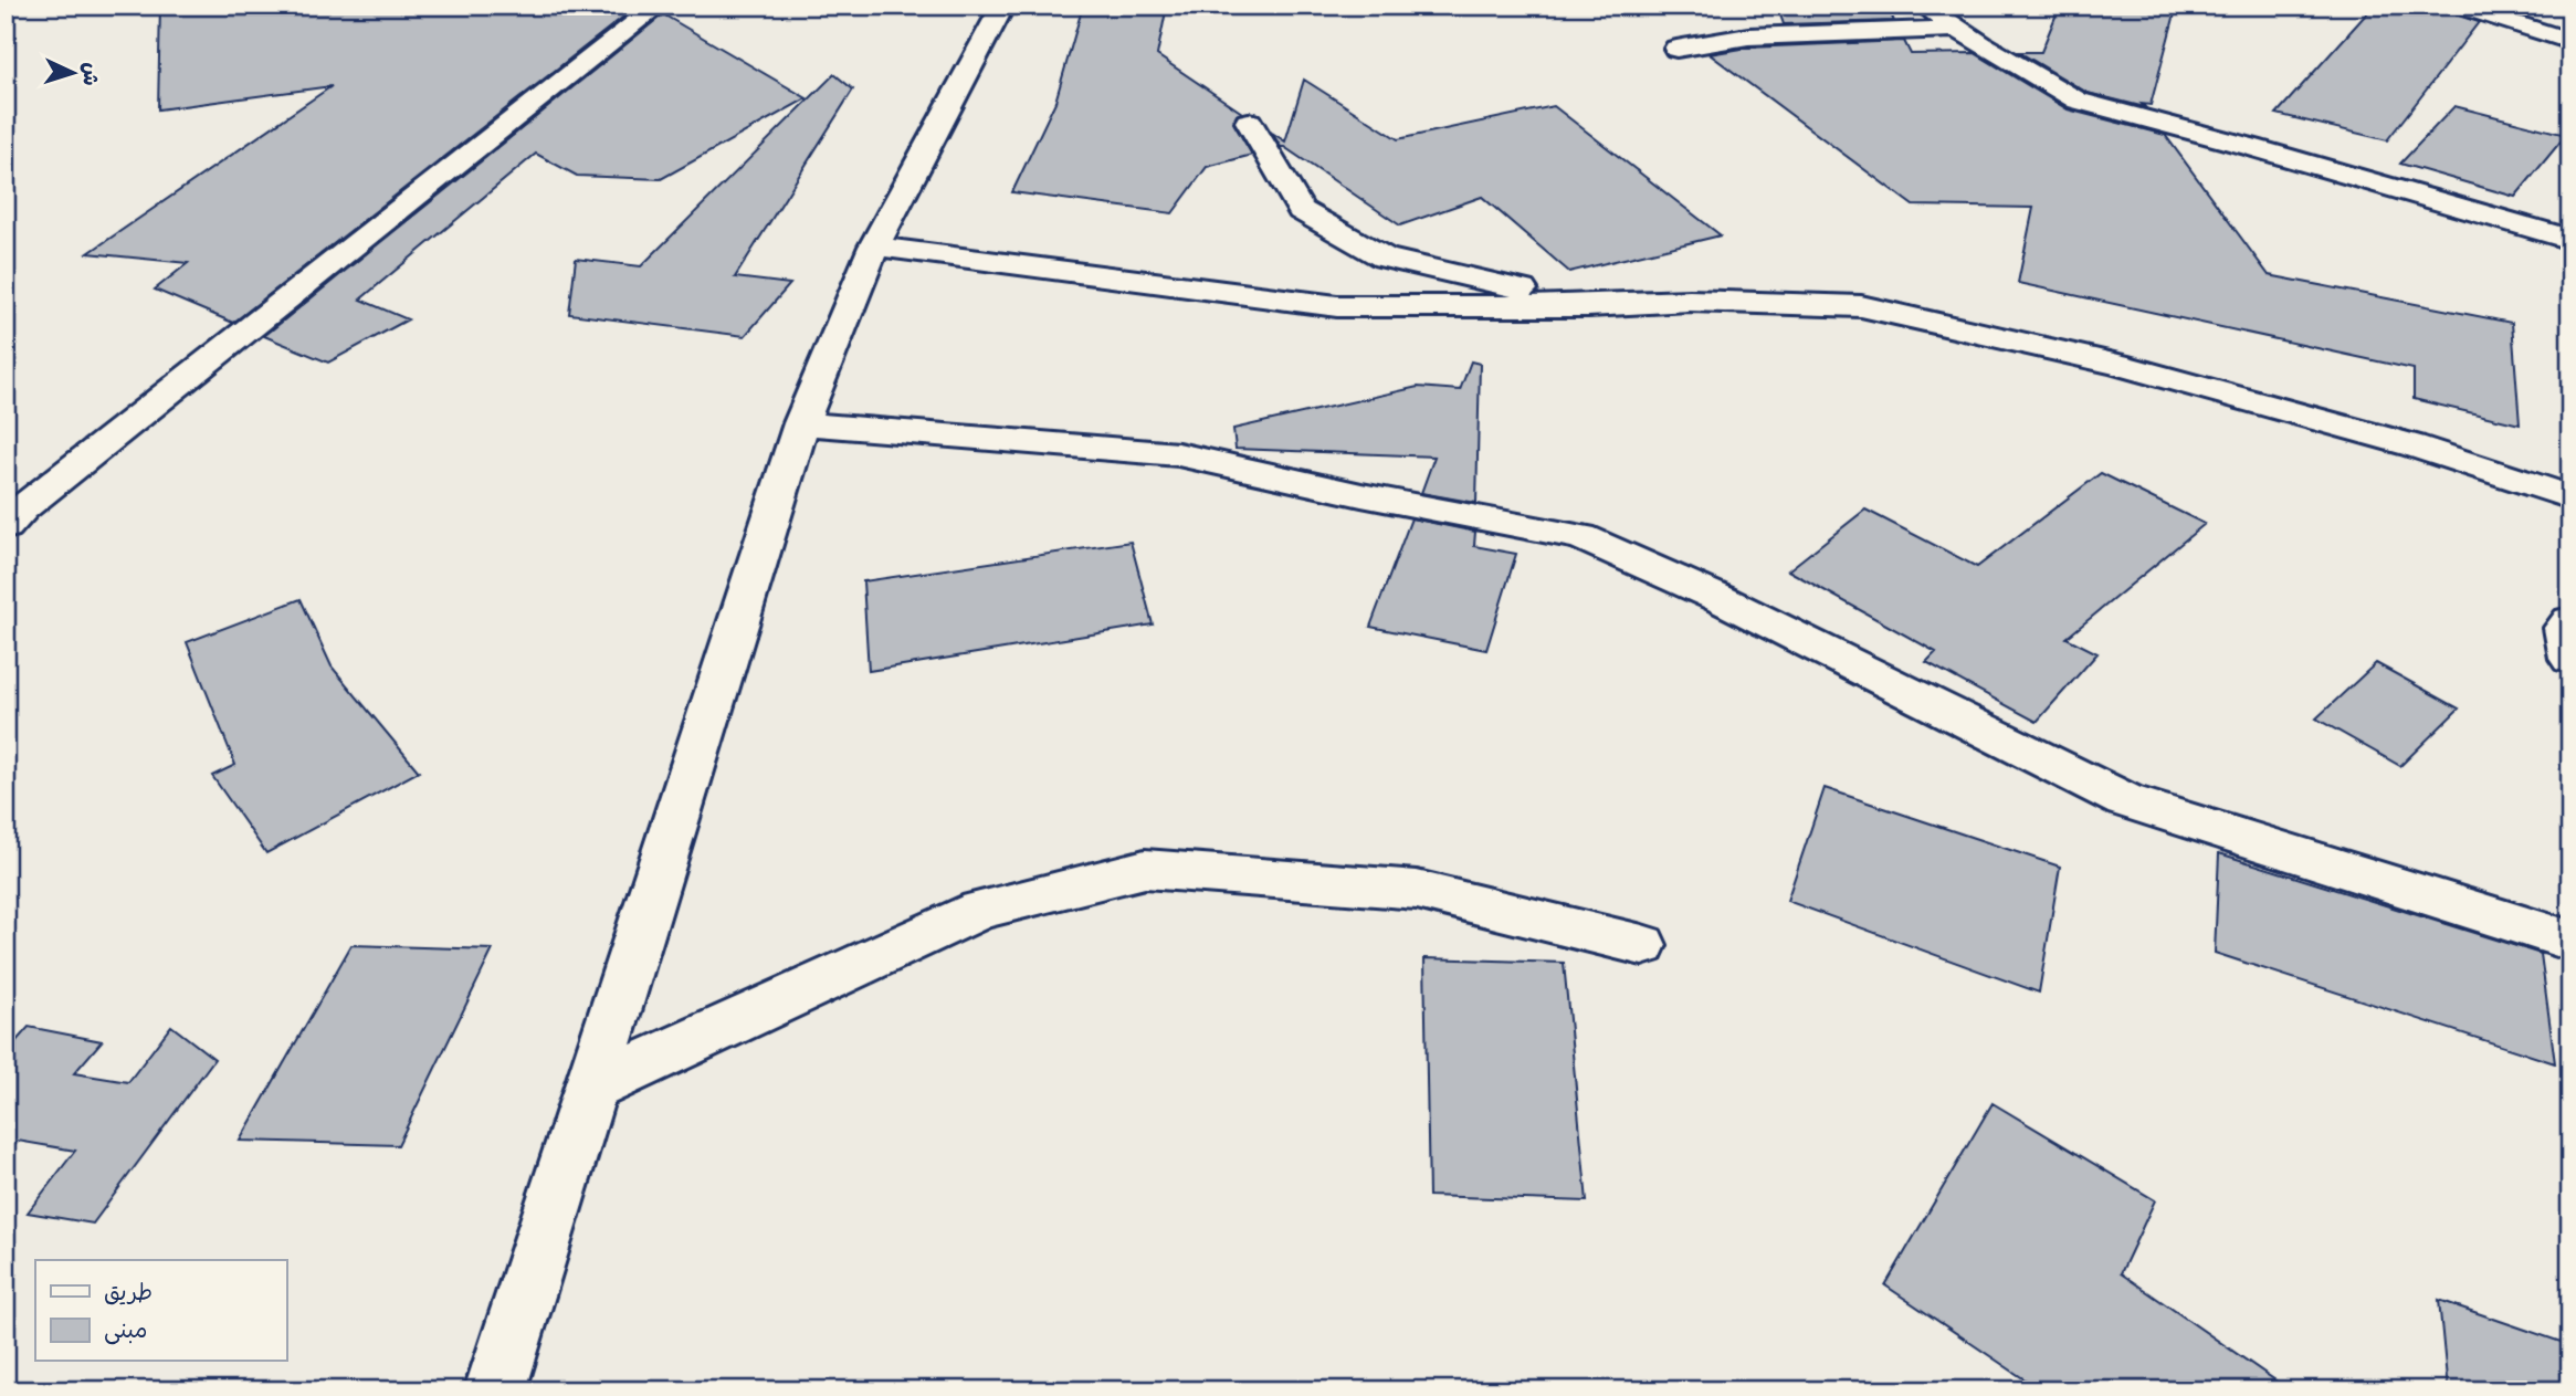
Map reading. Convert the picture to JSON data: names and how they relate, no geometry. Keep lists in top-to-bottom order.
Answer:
{
  "legend": ["طريق", "مبنى"],
  "north": "right"
}
